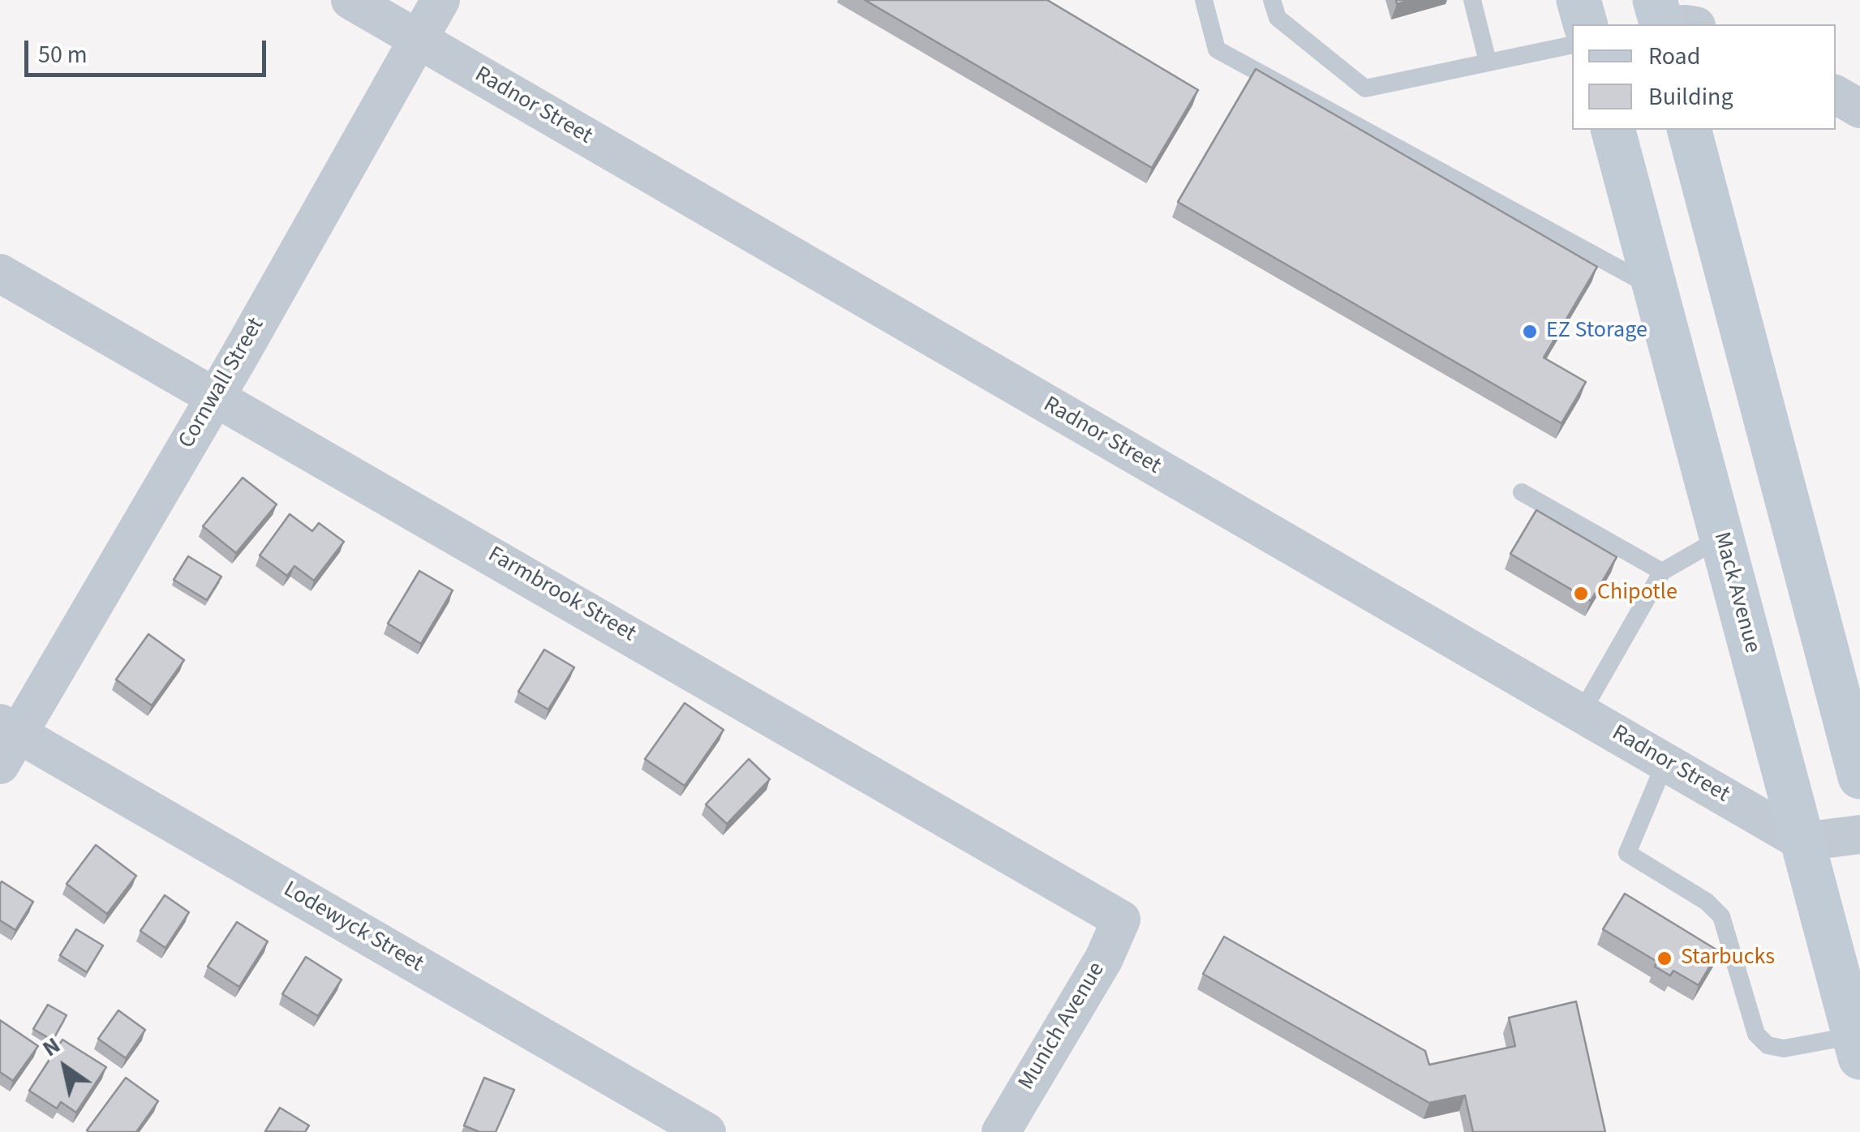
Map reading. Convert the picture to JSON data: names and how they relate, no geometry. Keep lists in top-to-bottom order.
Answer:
{
  "streets": {
    "main road": ["Mack Avenue"],
    "street": [
      "Radnor Street",
      "Cornwall Street",
      "Farmbrook Street",
      "Lodewyck Street",
      "Munich Avenue"
    ]
  },
  "crossings": [
    ["Radnor Street", "Cornwall Street"],
    ["Radnor Street", "Mack Avenue"],
    ["Cornwall Street", "Farmbrook Street"],
    ["Cornwall Street", "Lodewyck Street"],
    ["Farmbrook Street", "Munich Avenue"]
  ],
  "places": ["EZ Storage", "Chipotle", "Starbucks"],
  "legend": ["Road", "Building"],
  "scale_bar": "50 m",
  "north": "top left"
}
